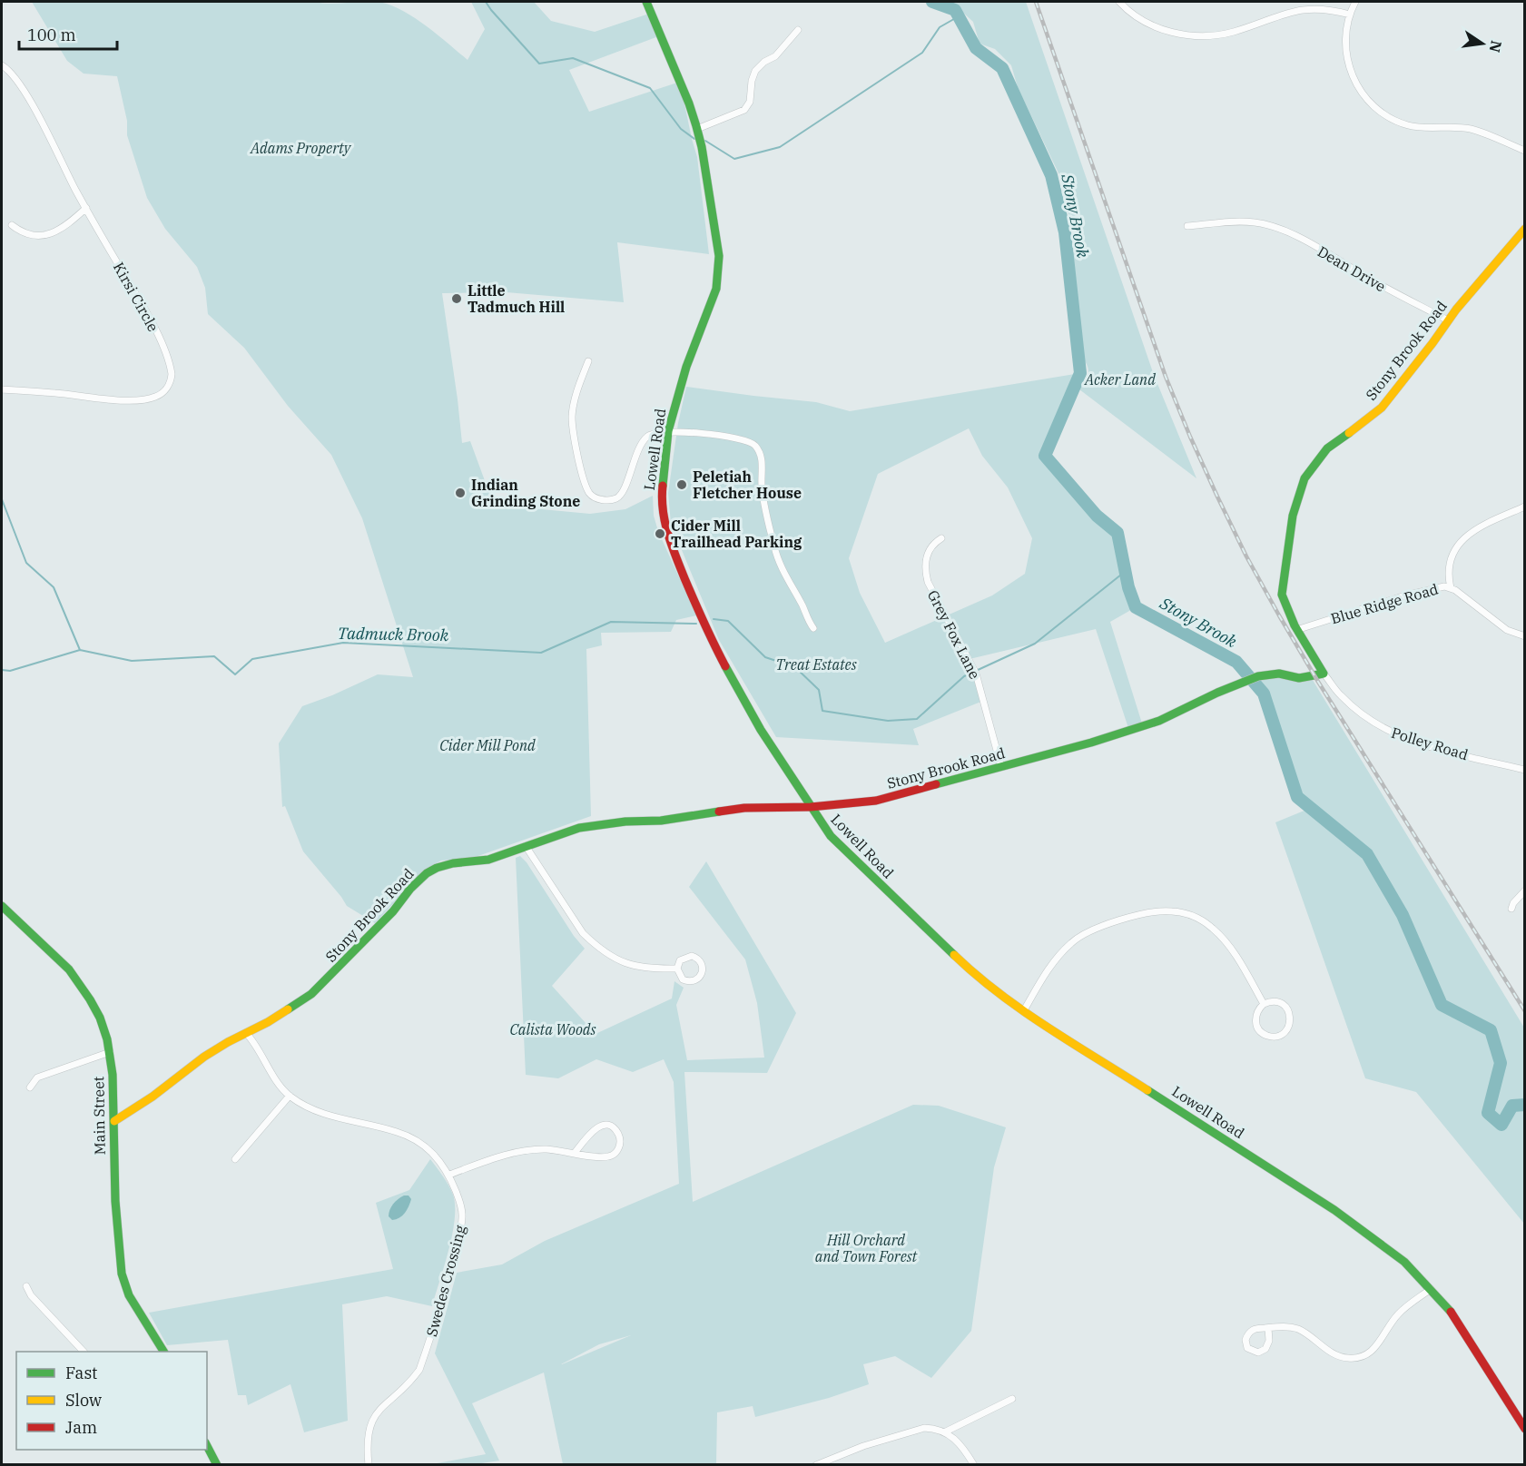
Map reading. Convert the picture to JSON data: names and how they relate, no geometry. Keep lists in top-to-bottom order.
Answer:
{
  "streets": {
    "street": [
      "Dean Drive",
      "Kirsi Circle",
      "Stony Brook Road",
      "Lowell Road",
      "Blue Ridge Road",
      "Grey Fox Lane",
      "Polley Road",
      "Main Street",
      "Swedes Crossing"
    ]
  },
  "crossings": [
    ["Dean Drive", "Stony Brook Road"],
    ["Stony Brook Road", "Lowell Road"],
    ["Stony Brook Road", "Blue Ridge Road"],
    ["Stony Brook Road", "Grey Fox Lane"],
    ["Stony Brook Road", "Polley Road"],
    ["Stony Brook Road", "Main Street"],
    ["Stony Brook Road", "Swedes Crossing"]
  ],
  "water": ["Stony Brook", "Tadmuck Brook"],
  "parks": [
    "Adams Property",
    "Acker Land",
    "Treat Estates",
    "Cider Mill Pond",
    "Calista Woods",
    "Hill Orchard and Town Forest"
  ],
  "places": [
    "Little Tadmuch Hill",
    "Peletiah Fletcher House",
    "Indian Grinding Stone",
    "Cider Mill Trailhead Parking"
  ],
  "legend": ["Fast", "Slow", "Jam"],
  "scale_bar": "100 m",
  "north": "right"
}
